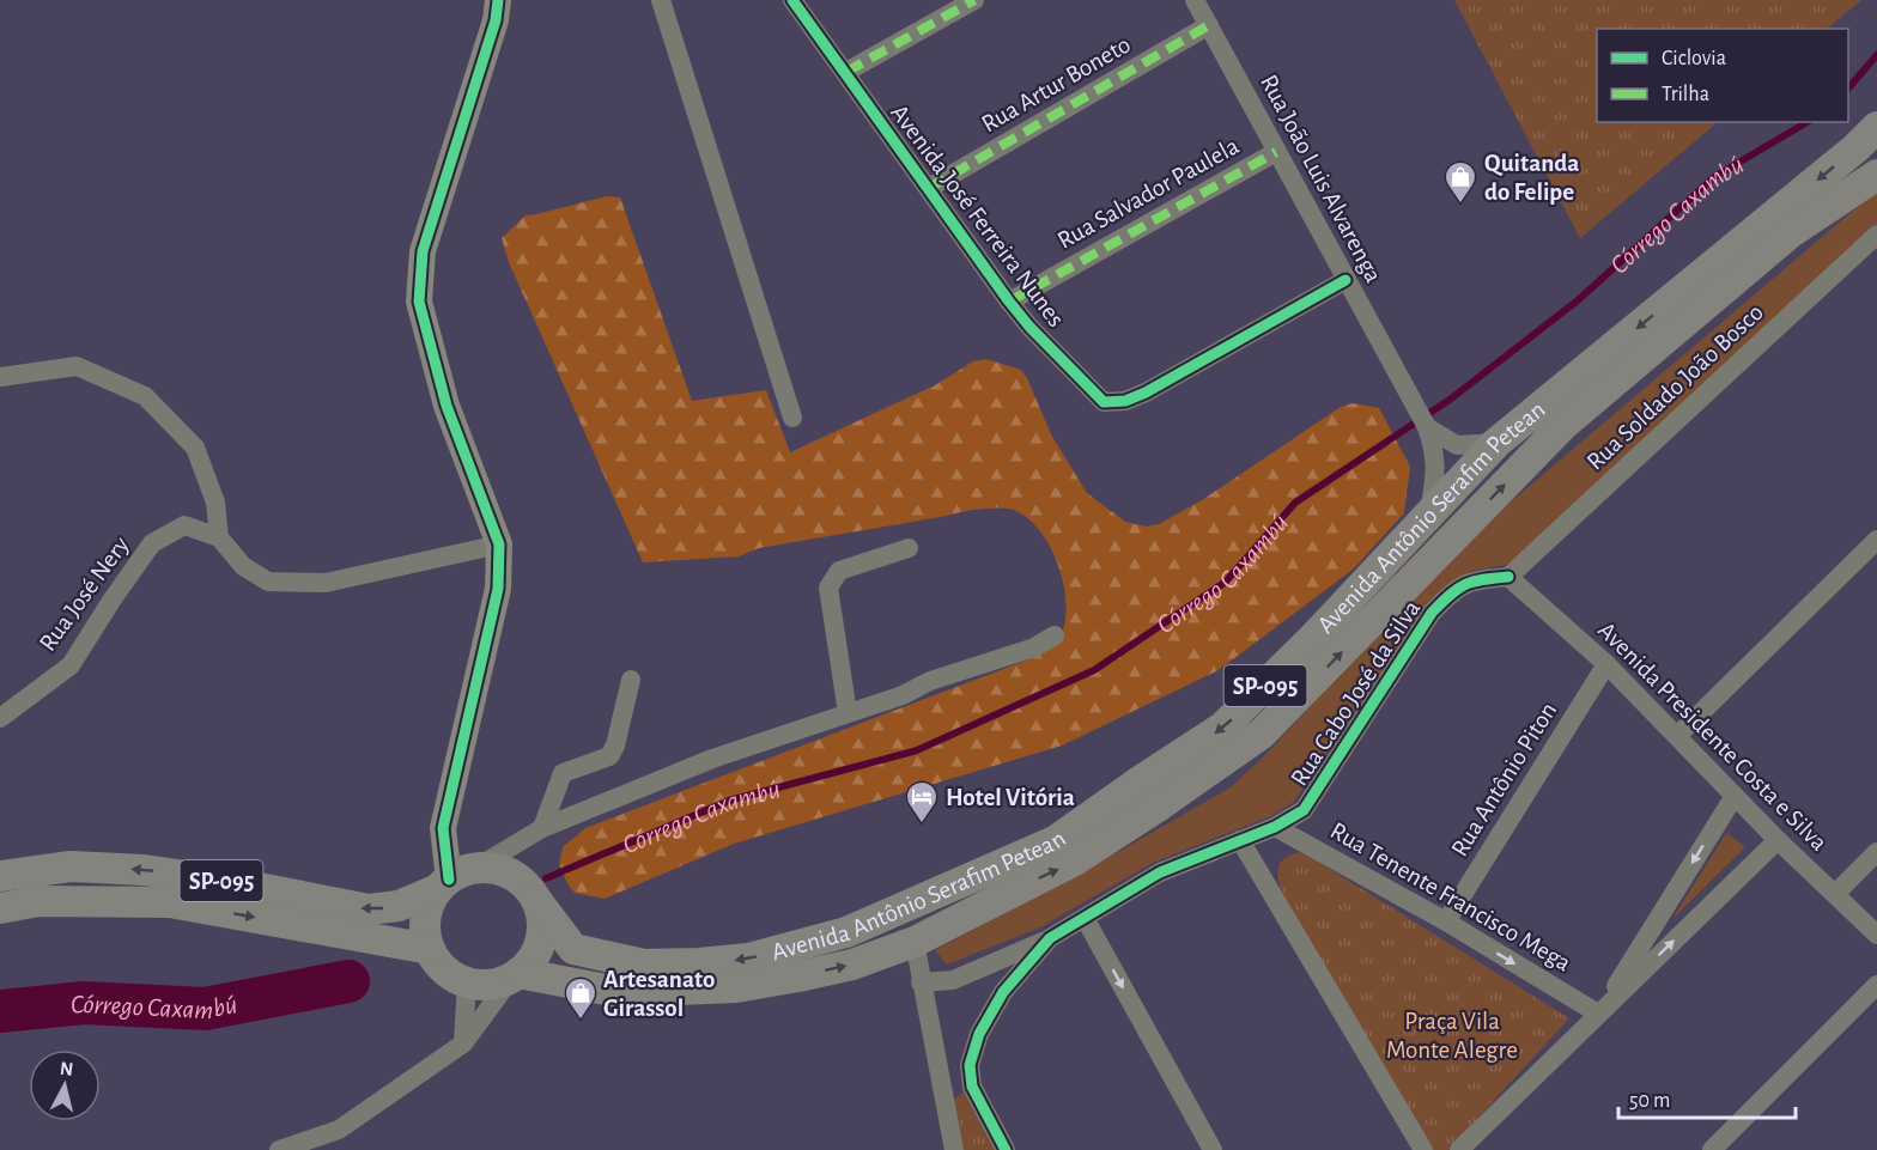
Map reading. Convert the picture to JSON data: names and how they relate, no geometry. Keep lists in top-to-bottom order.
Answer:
{
  "streets": {
    "main road": ["Avenida Antônio Serafim Petean", "SP-095"],
    "street": [
      "Rua Artur Boneto",
      "Rua João Luis Alvarenga",
      "Rua Salvador Paulela",
      "Avenida José Ferreira Nunes",
      "Rua Soldado João Bosco",
      "Rua José Nery",
      "Rua Cabo José da Silva",
      "Avenida Presidente Costa e Silva",
      "Rua Antônio Piton",
      "Rua Tenente Francisco Mega"
    ]
  },
  "crossings": [
    ["Rua Artur Boneto", "Rua João Luis Alvarenga"],
    ["Rua Artur Boneto", "Avenida José Ferreira Nunes"],
    ["Rua João Luis Alvarenga", "Rua Salvador Paulela"],
    ["Rua João Luis Alvarenga", "Avenida José Ferreira Nunes"],
    ["Rua Salvador Paulela", "Avenida José Ferreira Nunes"],
    ["Rua Soldado João Bosco", "Rua Cabo José da Silva"],
    ["Rua Soldado João Bosco", "Avenida Presidente Costa e Silva"],
    ["Avenida Antônio Serafim Petean", "SP-095"],
    ["Rua Cabo José da Silva", "Avenida Presidente Costa e Silva"],
    ["Rua Cabo José da Silva", "Rua Tenente Francisco Mega"],
    ["Avenida Presidente Costa e Silva", "Rua Antônio Piton"],
    ["Rua Antônio Piton", "Rua Tenente Francisco Mega"]
  ],
  "one_way": ["Rua Tenente Francisco Mega"],
  "water": ["Córrego Caxambú"],
  "parks": ["Praça Vila Monte Alegre"],
  "places": {
    "shop": ["Quitanda do Felipe", "Artesanato Girassol"],
    "hotel": ["Hotel Vitória"]
  },
  "legend": ["Ciclovia", "Trilha"],
  "scale_bar": "50 m",
  "north": "top"
}
